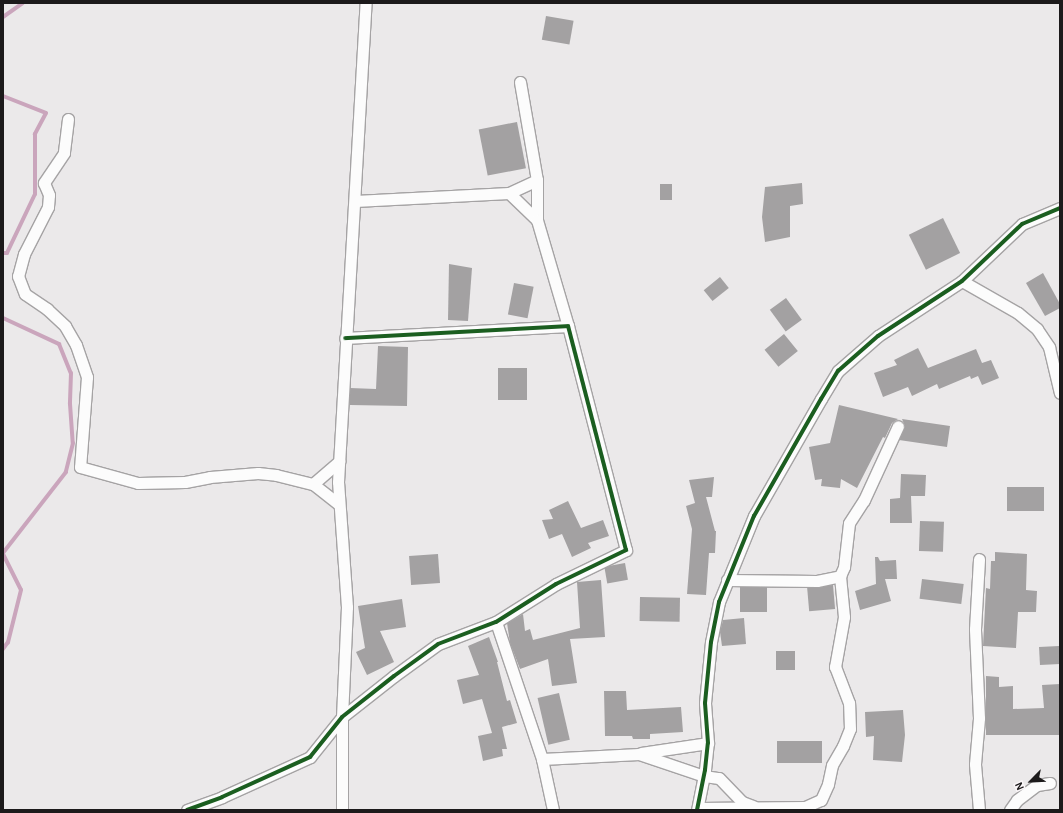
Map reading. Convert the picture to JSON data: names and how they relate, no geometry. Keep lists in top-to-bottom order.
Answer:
{
  "north": "bottom left"
}
